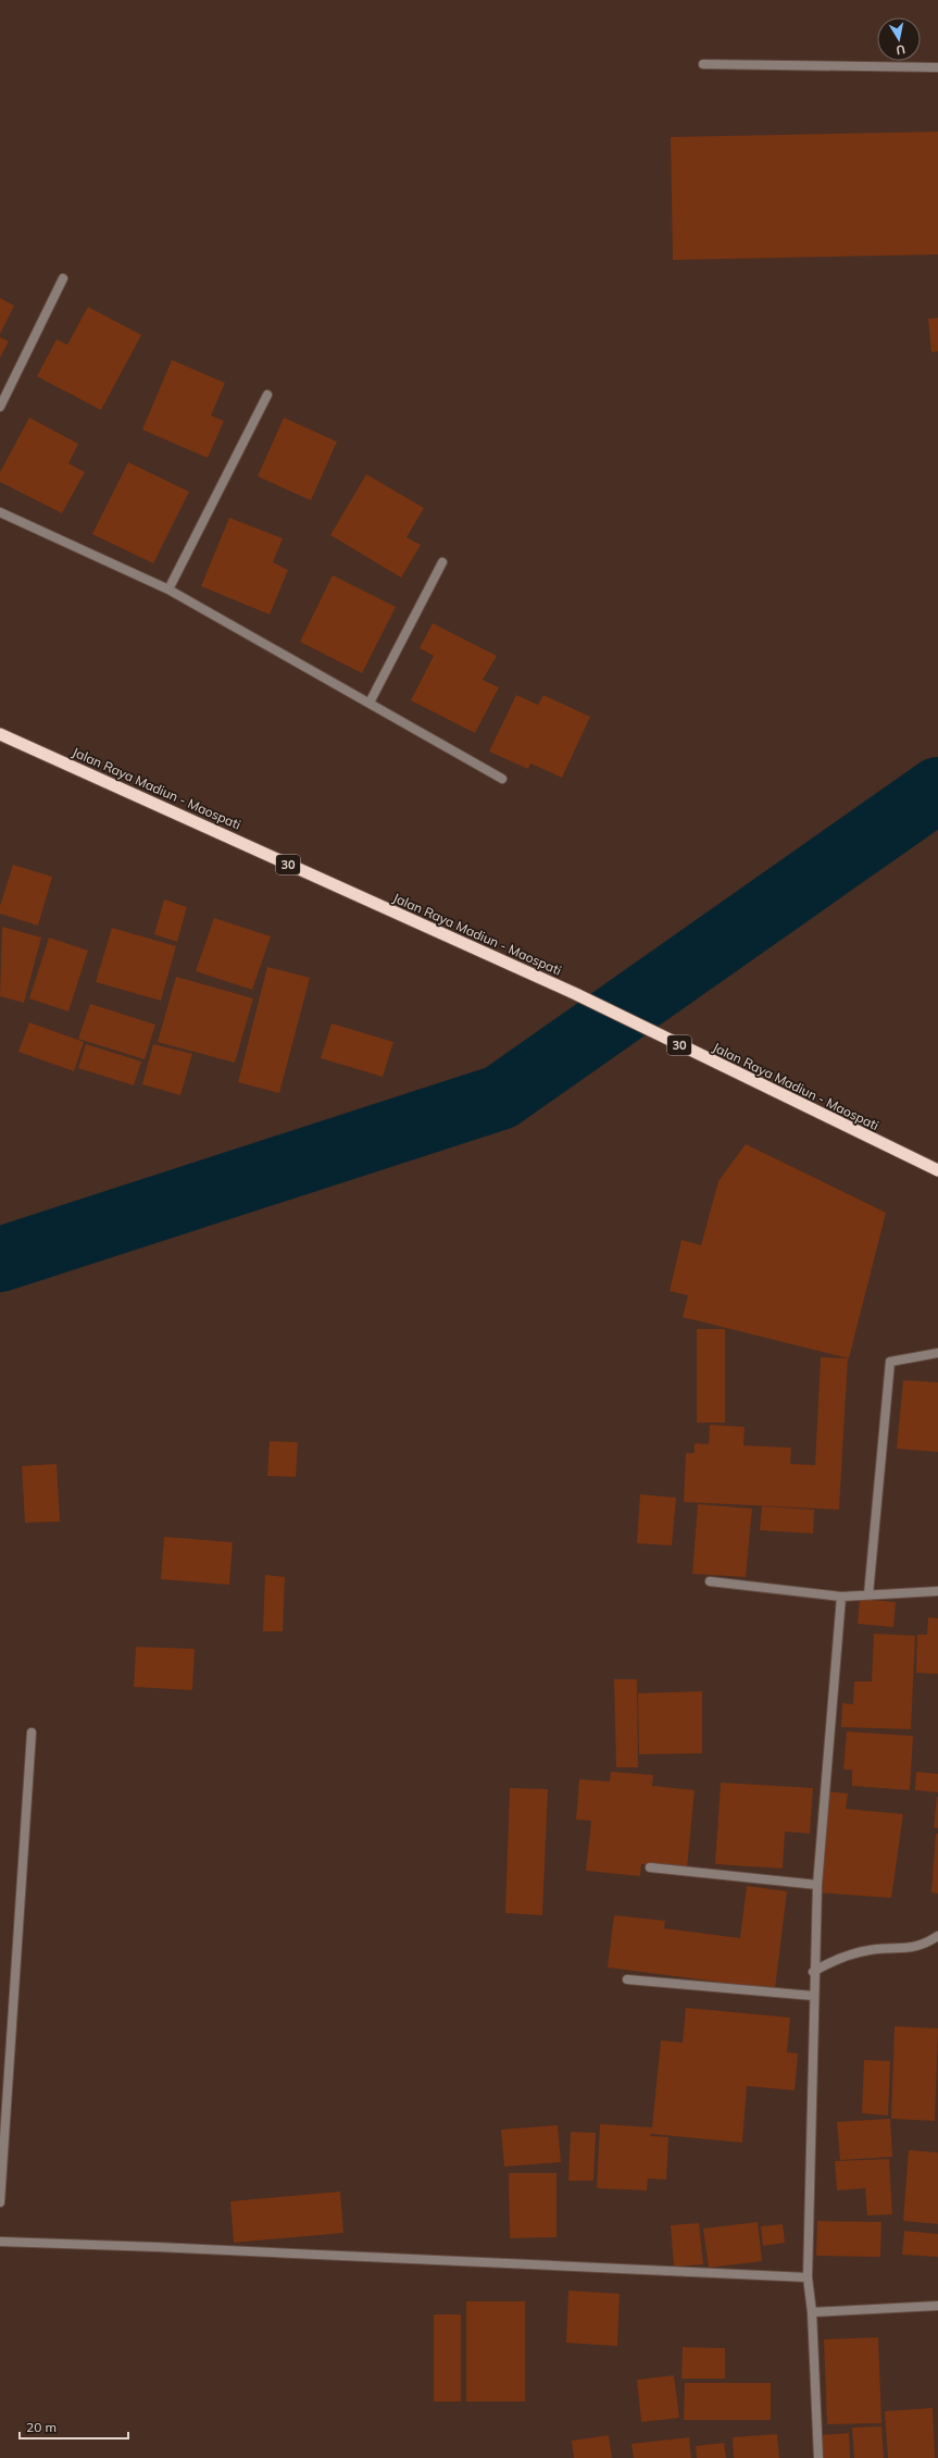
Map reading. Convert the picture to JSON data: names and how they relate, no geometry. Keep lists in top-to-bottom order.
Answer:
{
  "streets": {
    "highway": ["Jalan Raya Madiun - Maospati", "30"]
  },
  "scale_bar": "20 m",
  "north": "bottom"
}
